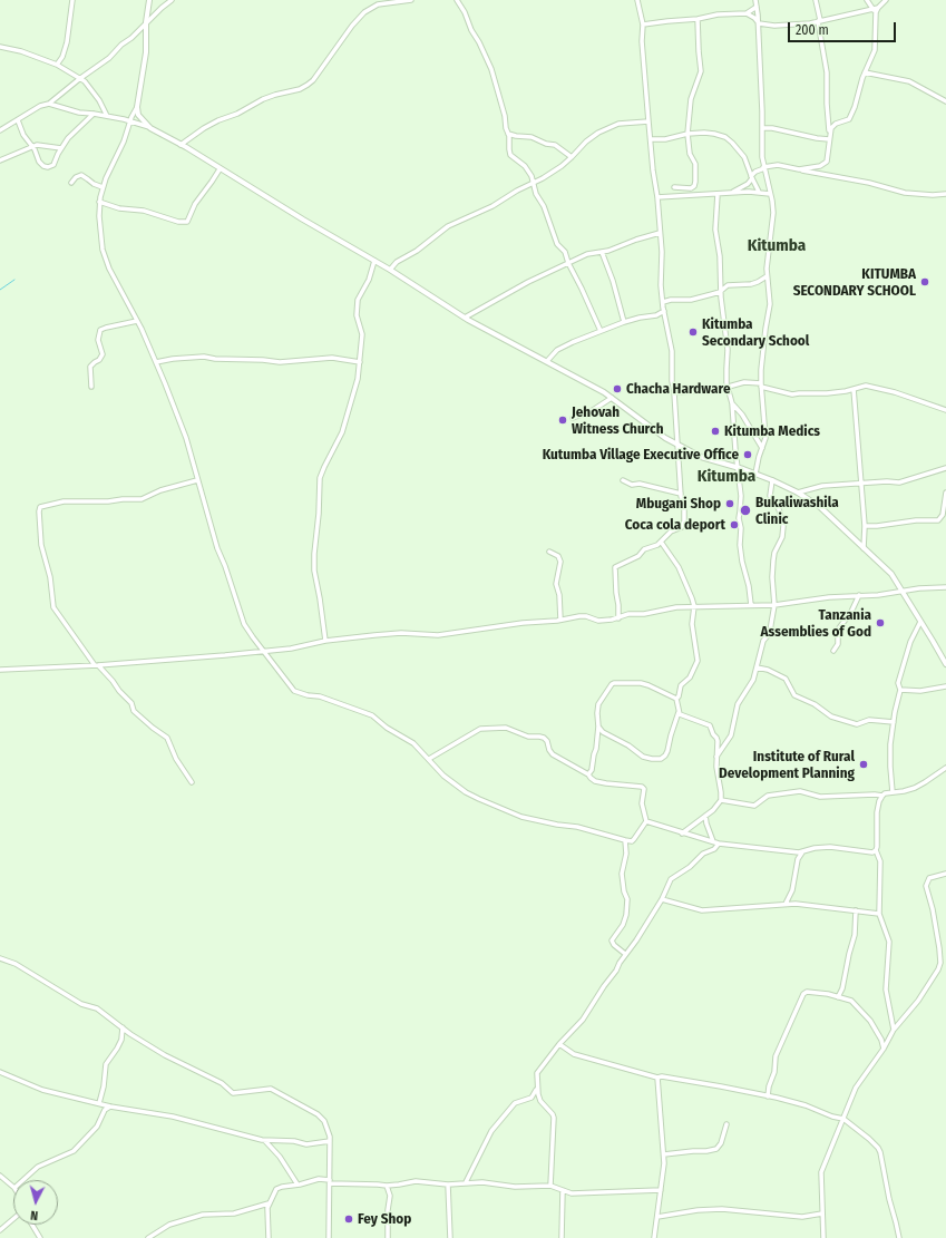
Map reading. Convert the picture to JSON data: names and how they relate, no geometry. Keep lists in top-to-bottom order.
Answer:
{
  "districts": ["Kitumba", "Kitumba"],
  "places": [
    "KITUMBA SECONDARY SCHOOL",
    "Kitumba Secondary School",
    "Chacha Hardware",
    "Jehovah Witness Church",
    "Kitumba Medics",
    "Kutumba Village Executive Office",
    "Mbugani Shop",
    "Bukaliwashila Clinic",
    "Coca cola deport",
    "Tanzania Assemblies of God",
    "Institute of Rural Development Planning",
    "Fey Shop"
  ],
  "scale_bar": "200 m",
  "north": "bottom"
}
